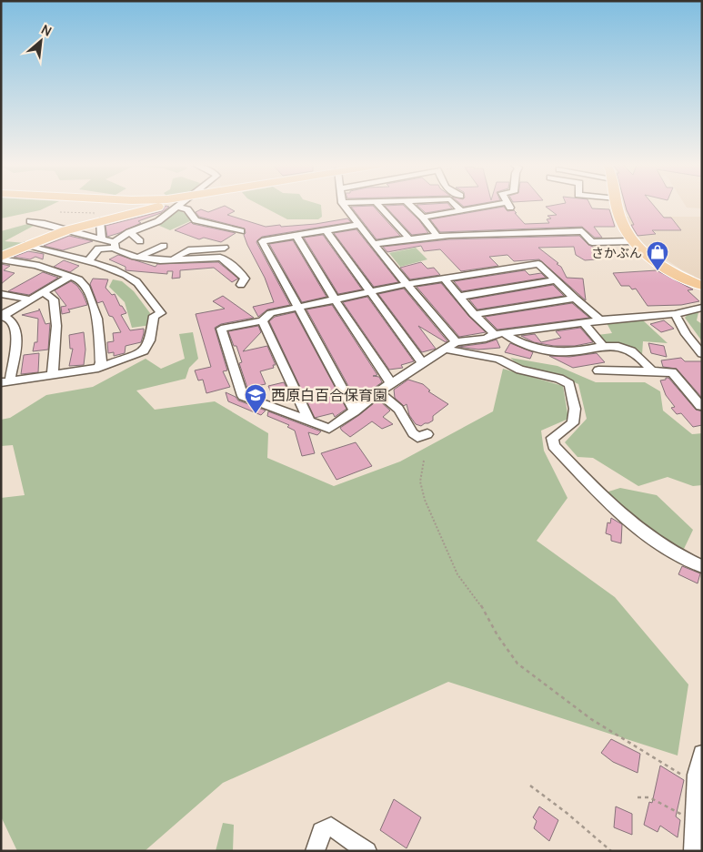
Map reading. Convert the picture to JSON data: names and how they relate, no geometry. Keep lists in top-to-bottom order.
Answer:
{
  "places": {
    "shop": ["さかぶん"],
    "school or university": ["西原白百合保育園"]
  },
  "north": "top right"
}
